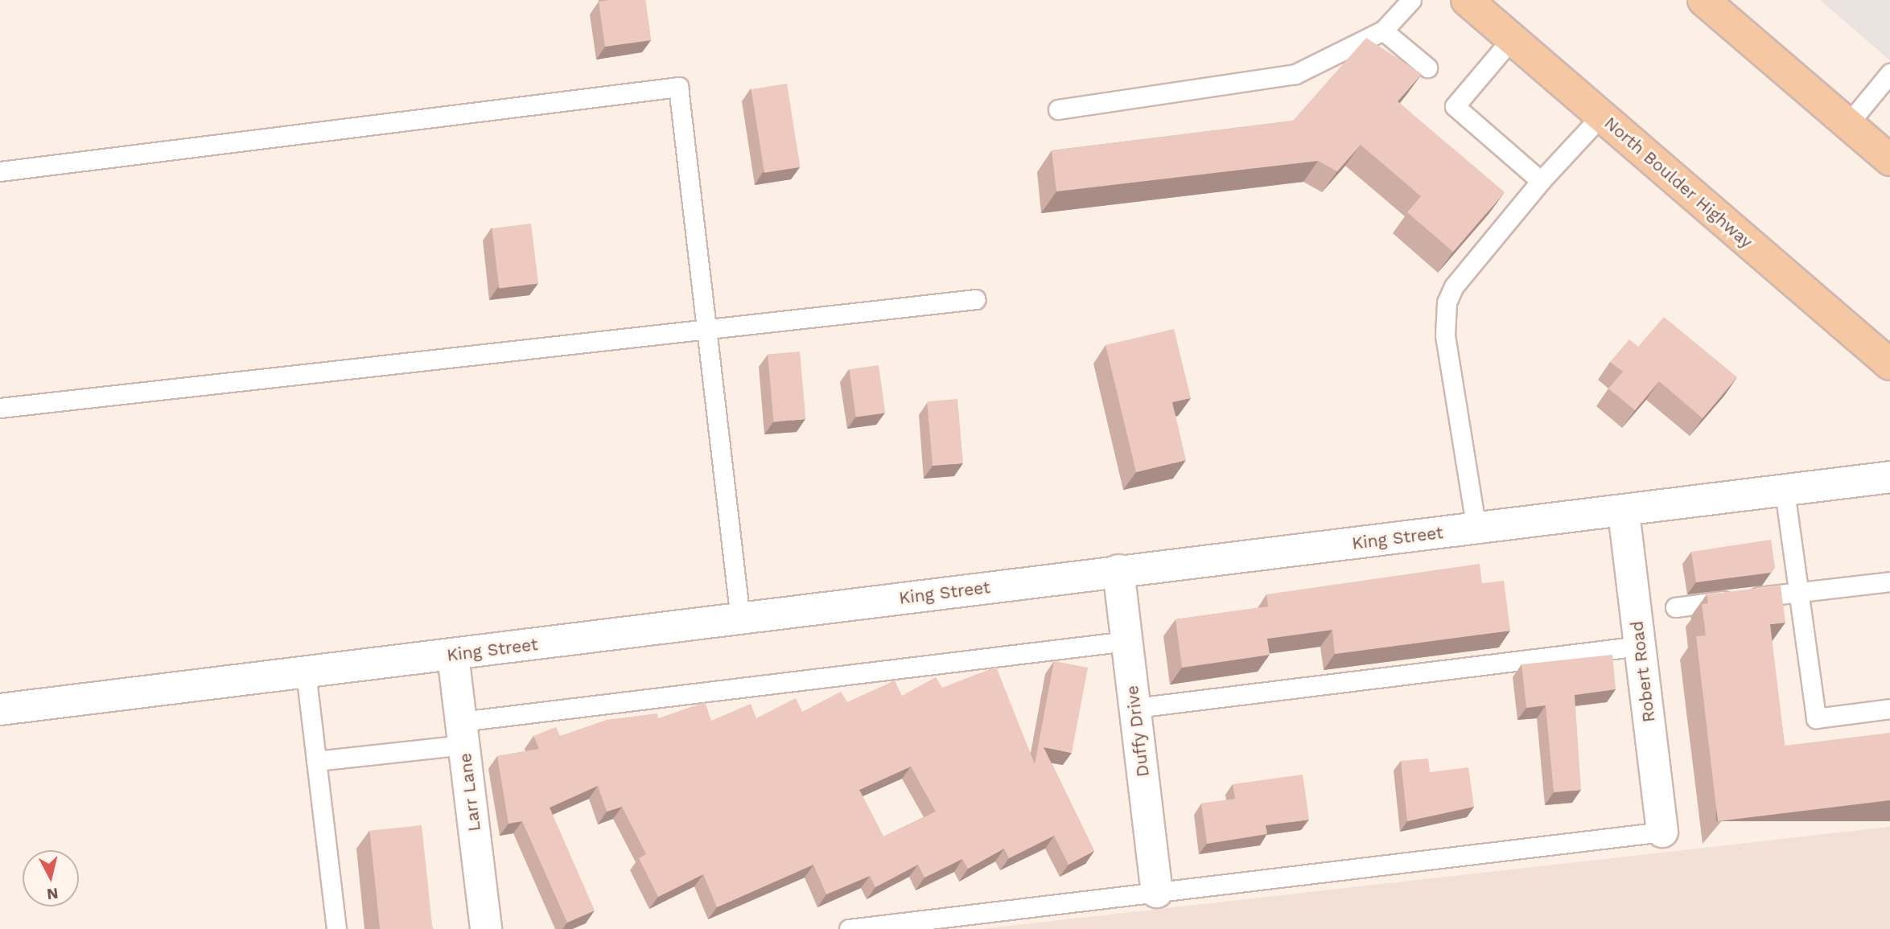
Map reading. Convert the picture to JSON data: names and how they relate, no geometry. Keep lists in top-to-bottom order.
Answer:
{
  "streets": {
    "main road": ["North Boulder Highway"],
    "street": [
      "King Street",
      "Robert Road",
      "Duffy Drive",
      "Larr Lane"
    ]
  },
  "crossings": [
    ["King Street", "Robert Road"],
    ["King Street", "Duffy Drive"],
    ["King Street", "Larr Lane"]
  ],
  "north": "bottom"
}
